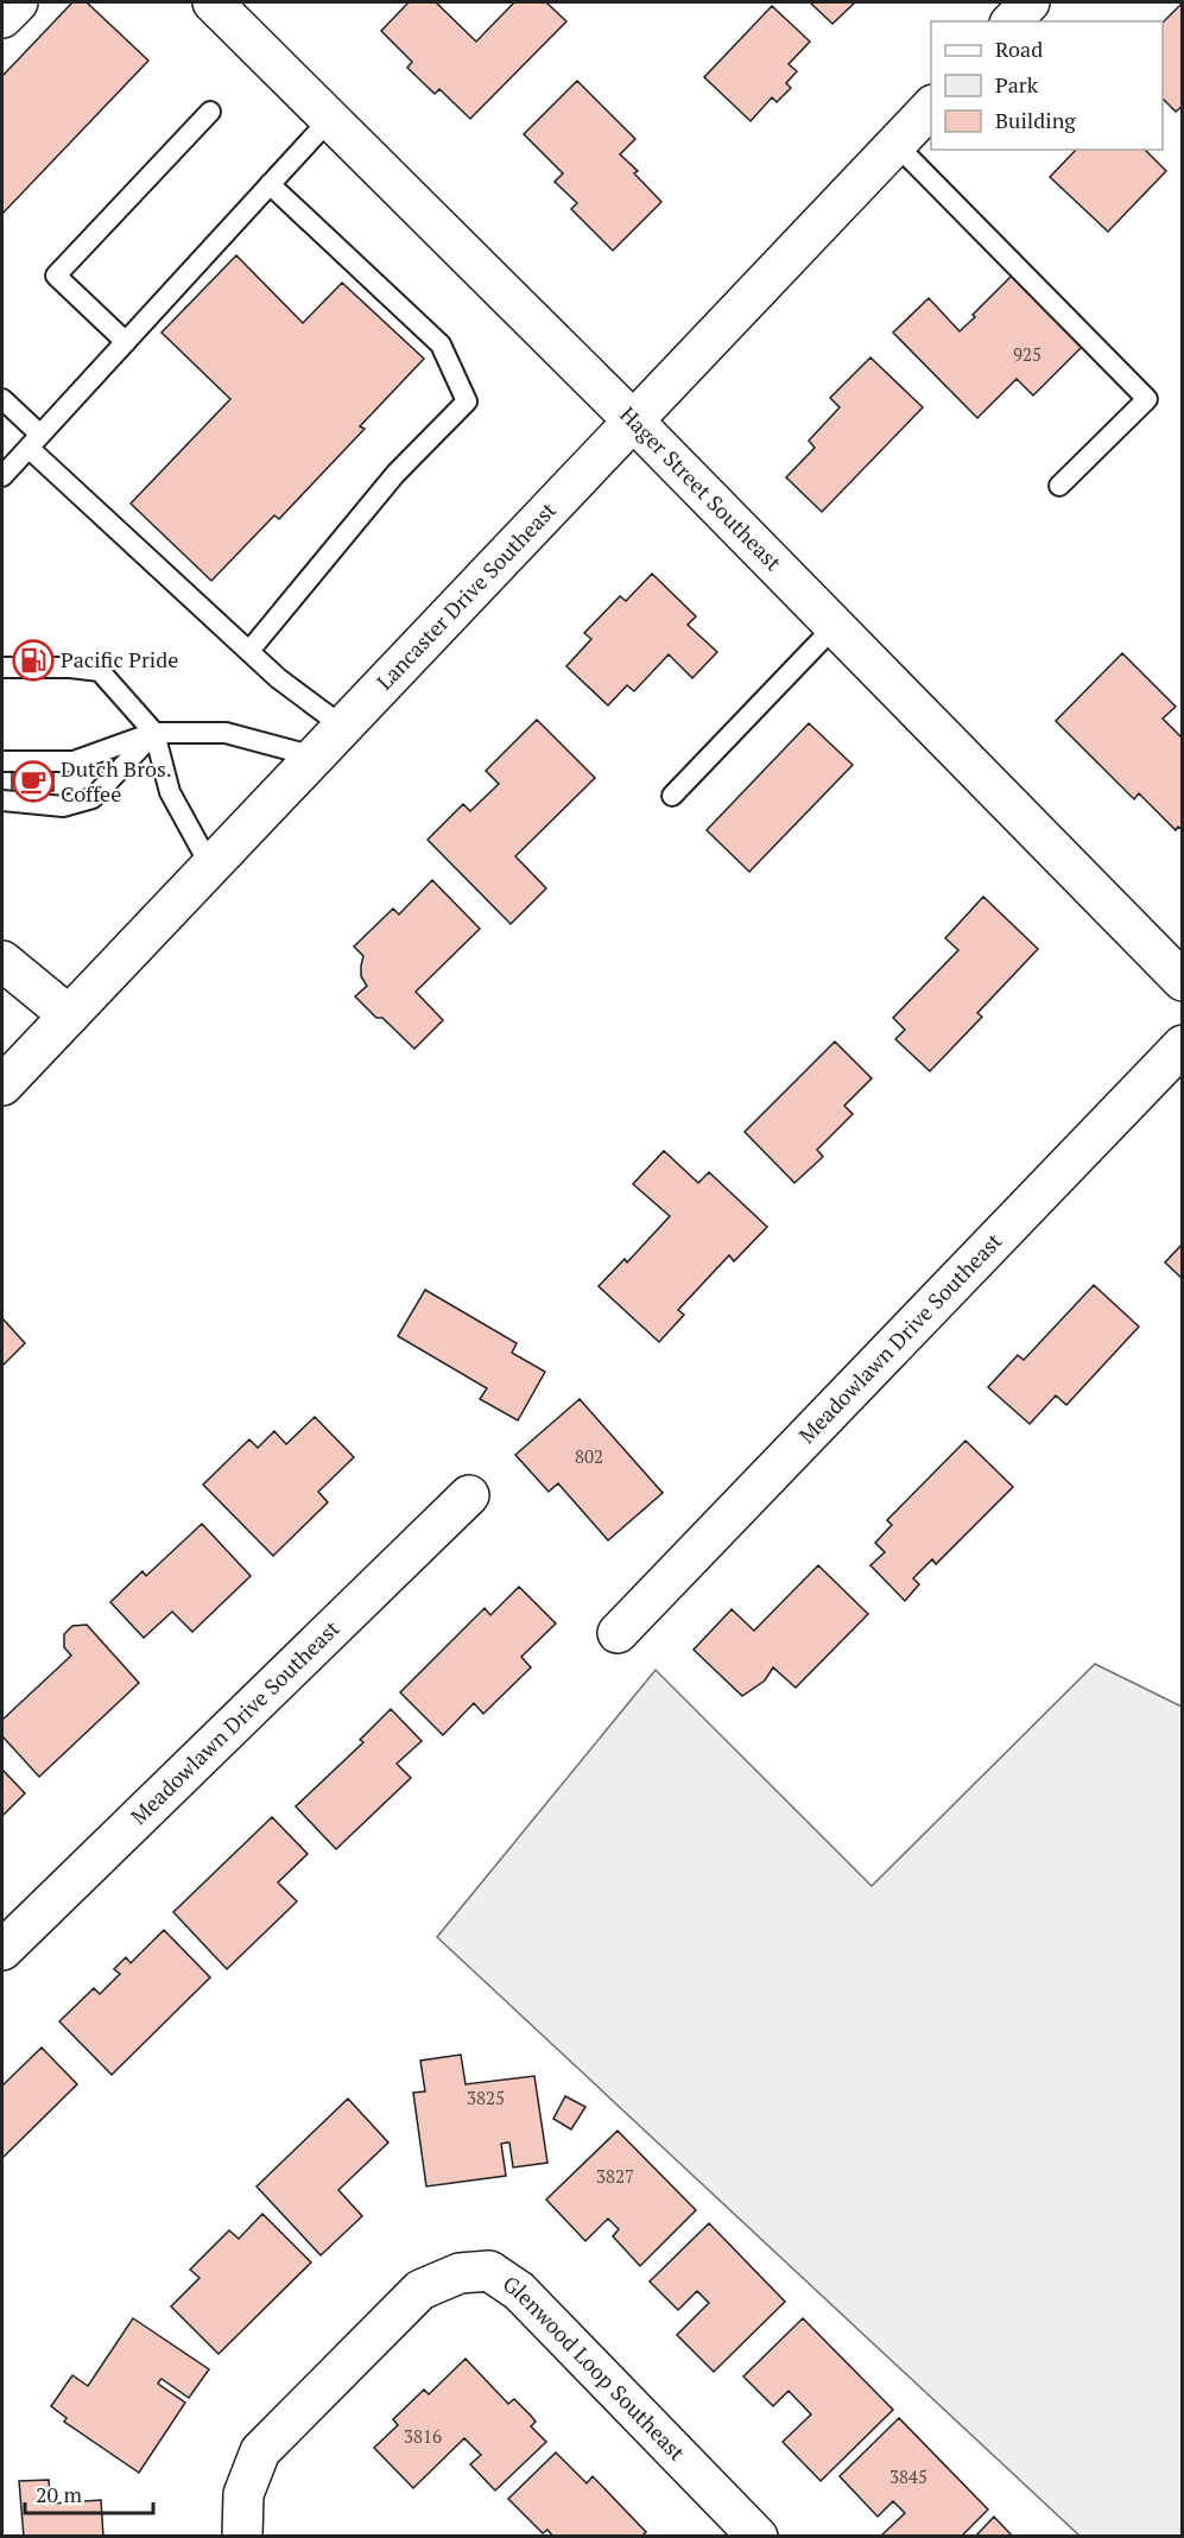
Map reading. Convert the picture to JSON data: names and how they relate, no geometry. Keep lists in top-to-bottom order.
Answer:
{
  "streets": {
    "street": [
      "Hager Street Southeast",
      "Lancaster Drive Southeast",
      "Meadowlawn Drive Southeast",
      "Glenwood Loop Southeast"
    ]
  },
  "crossings": [
    ["Hager Street Southeast", "Lancaster Drive Southeast"]
  ],
  "places": {
    "fuel station": ["Pacific Pride"],
    "cafe": ["Dutch Bros. Coffee"]
  },
  "house_numbers": [
    "925",
    "802",
    "3825",
    "3827",
    "3816",
    "3845"
  ],
  "legend": ["Road", "Park", "Building"],
  "scale_bar": "20 m"
}
